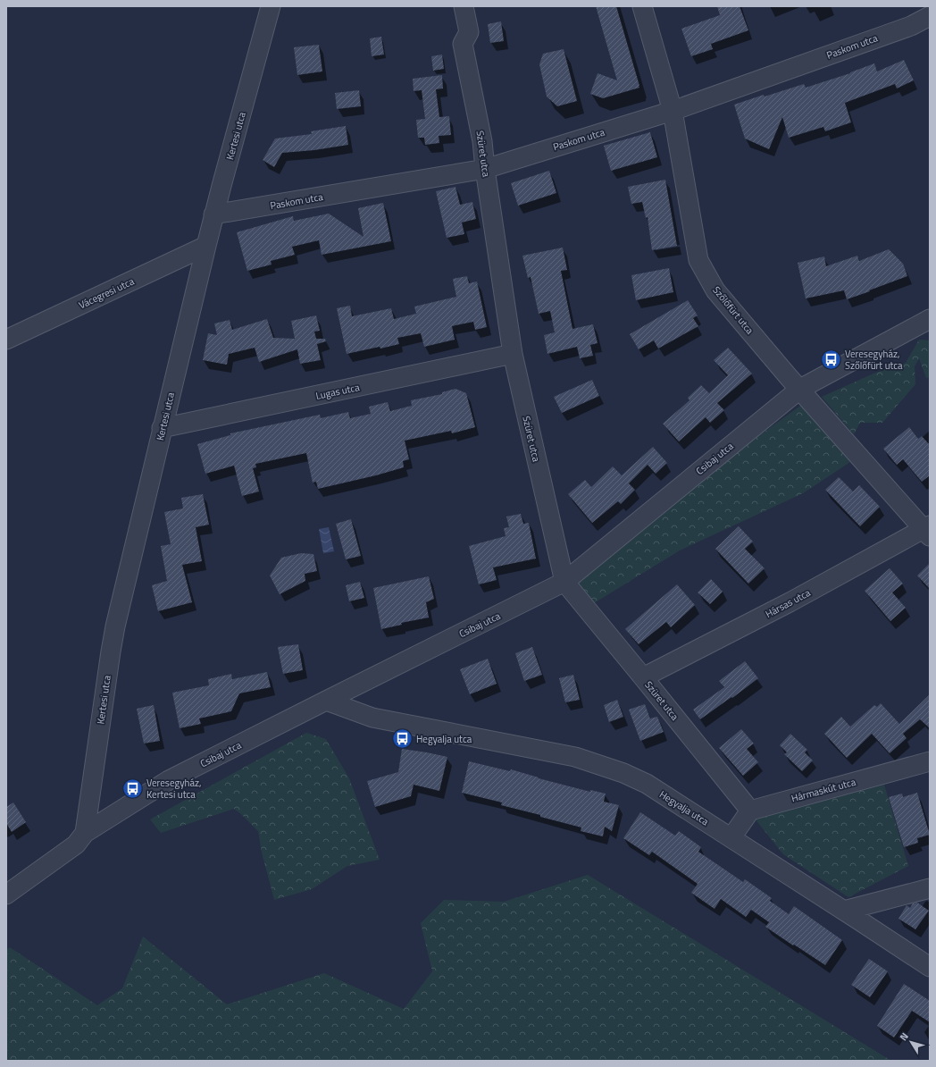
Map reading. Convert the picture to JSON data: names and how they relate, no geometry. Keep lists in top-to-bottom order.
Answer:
{
  "streets": {
    "street": [
      "Paskom utca",
      "Kertesi utca",
      "Szüret utca",
      "Vácegresi utca",
      "Szőlőfürt utca",
      "Lugas utca",
      "Csibaj utca",
      "Hársas utca",
      "Hármaskút utca",
      "Hegyalja utca"
    ]
  },
  "crossings": [
    ["Paskom utca", "Kertesi utca"],
    ["Paskom utca", "Szüret utca"],
    ["Paskom utca", "Szőlőfürt utca"],
    ["Kertesi utca", "Vácegresi utca"],
    ["Kertesi utca", "Lugas utca"],
    ["Kertesi utca", "Csibaj utca"],
    ["Szüret utca", "Lugas utca"],
    ["Szüret utca", "Csibaj utca"],
    ["Szüret utca", "Hársas utca"],
    ["Szüret utca", "Hármaskút utca"],
    ["Szőlőfürt utca", "Csibaj utca"],
    ["Szőlőfürt utca", "Hársas utca"],
    ["Csibaj utca", "Hegyalja utca"]
  ],
  "places": {
    "bus stop": ["Veresegyház, Szőlőfürt utca", "Hegyalja utca", "Veresegyház, Kertesi utca"]
  },
  "north": "top left"
}
